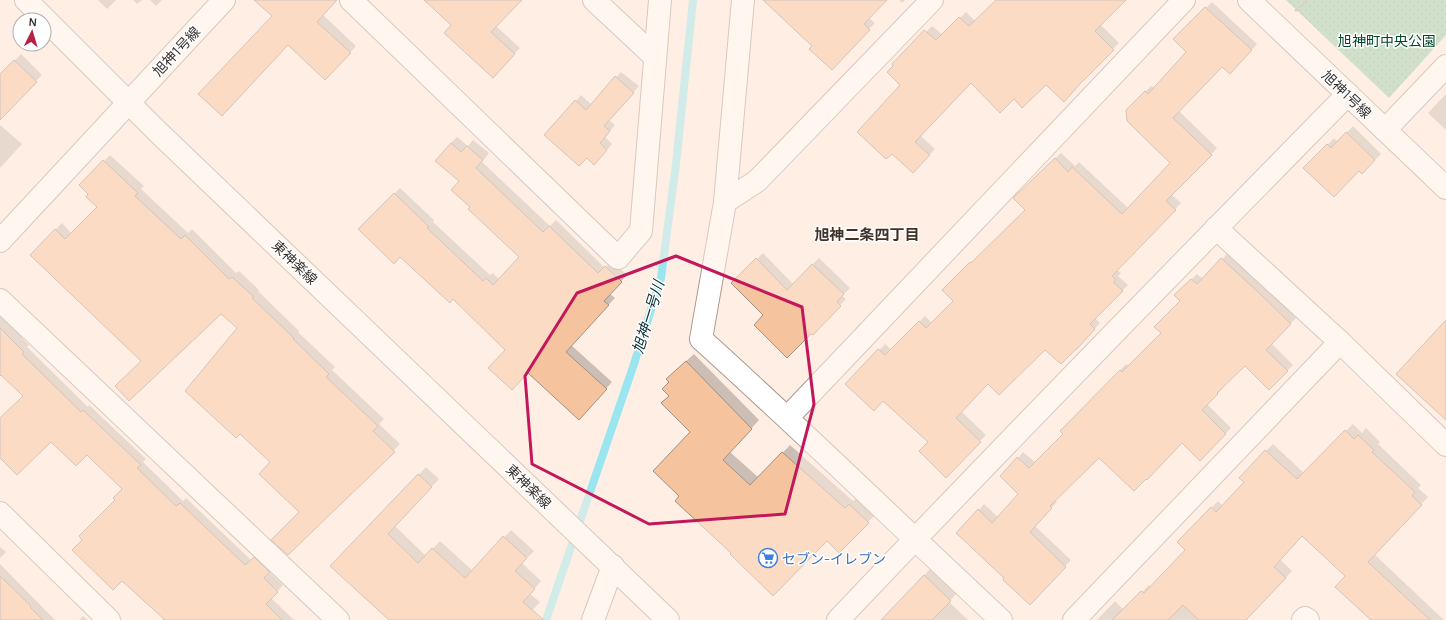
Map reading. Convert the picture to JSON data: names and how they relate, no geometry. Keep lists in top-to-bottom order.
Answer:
{
  "streets": {
    "street": ["旭神1号線", "東神楽線"]
  },
  "crossings": [
    ["旭神1号線", "東神楽線"]
  ],
  "districts": ["旭神二条四丁目"],
  "water": ["旭神一号川"],
  "parks": ["旭神町中央公園"],
  "places": {
    "supermarket": ["セブン-イレブン"]
  },
  "north": "top"
}
